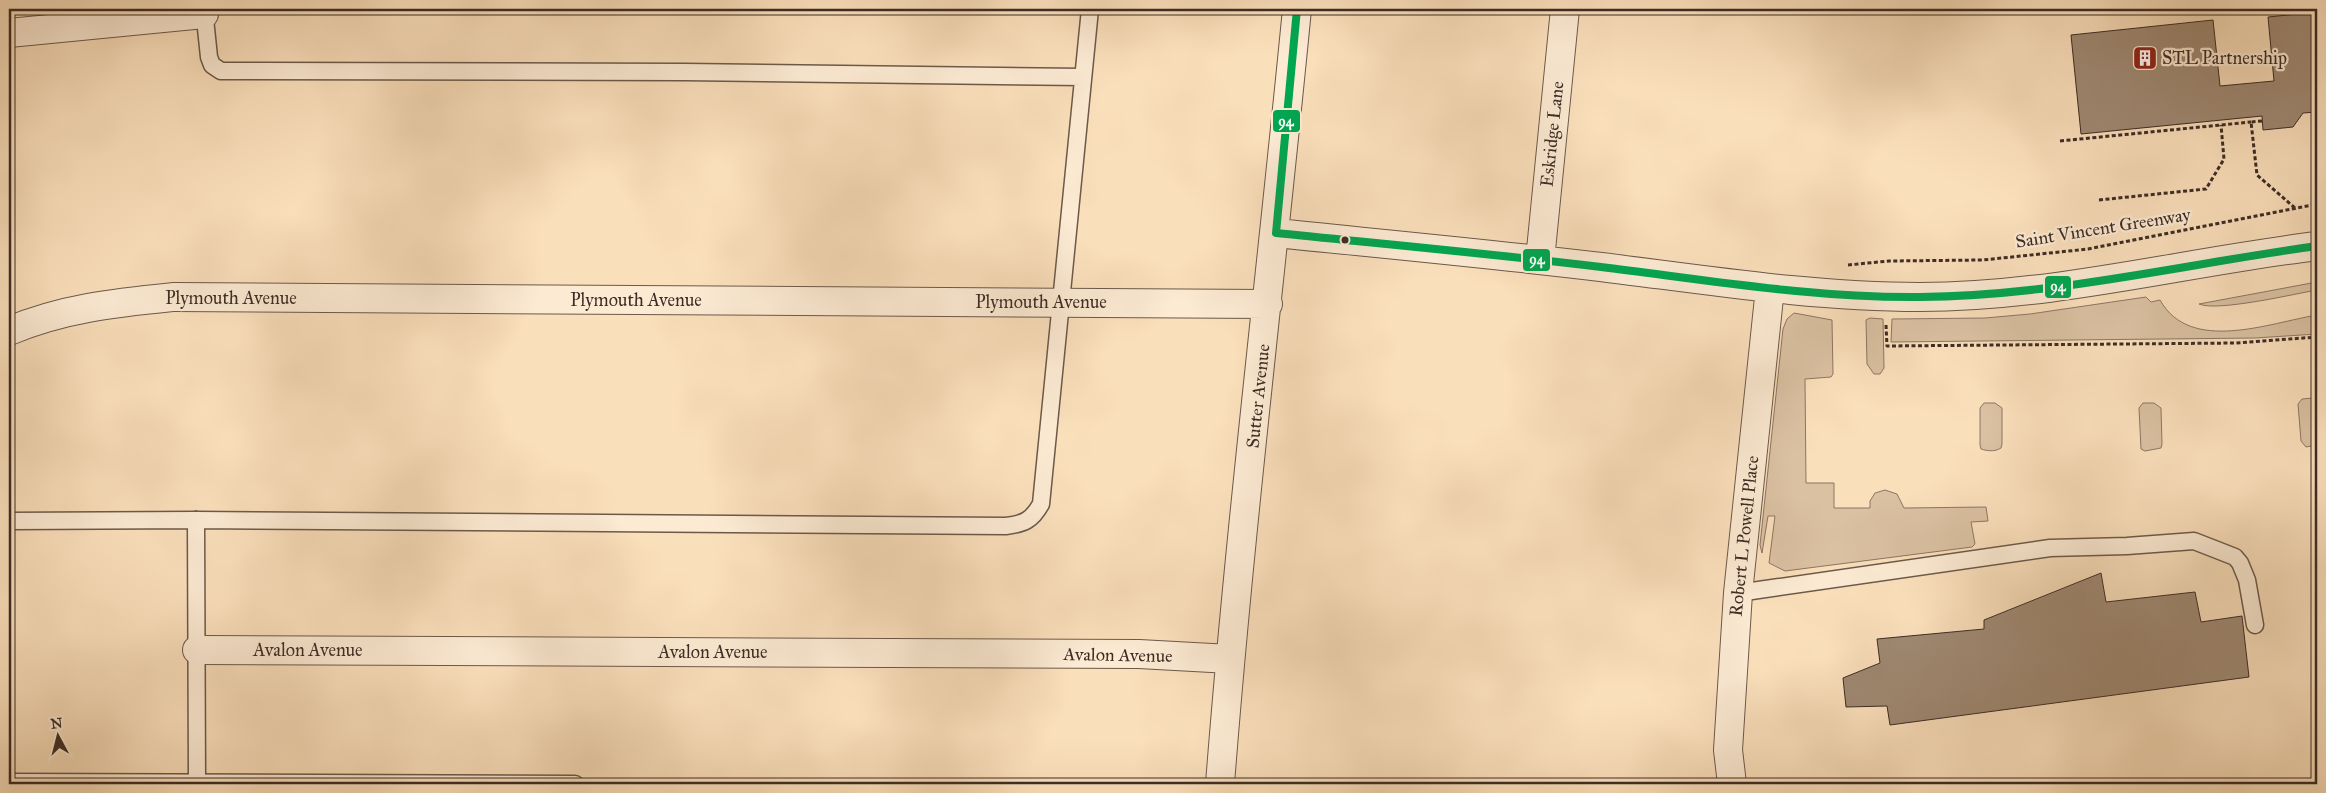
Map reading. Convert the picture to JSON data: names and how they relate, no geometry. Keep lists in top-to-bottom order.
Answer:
{
  "streets": {
    "street": [
      "Eskridge Lane",
      "Plymouth Avenue",
      "Sutter Avenue",
      "Robert L Powell Place",
      "Avalon Avenue"
    ],
    "path": ["Saint Vincent Greenway"]
  },
  "crossings": [
    ["Plymouth Avenue", "Sutter Avenue"],
    ["Sutter Avenue", "Avalon Avenue"]
  ],
  "places": {
    "building": ["STL Partnership"]
  },
  "lines": ["transit line 94"],
  "north": "top"
}
